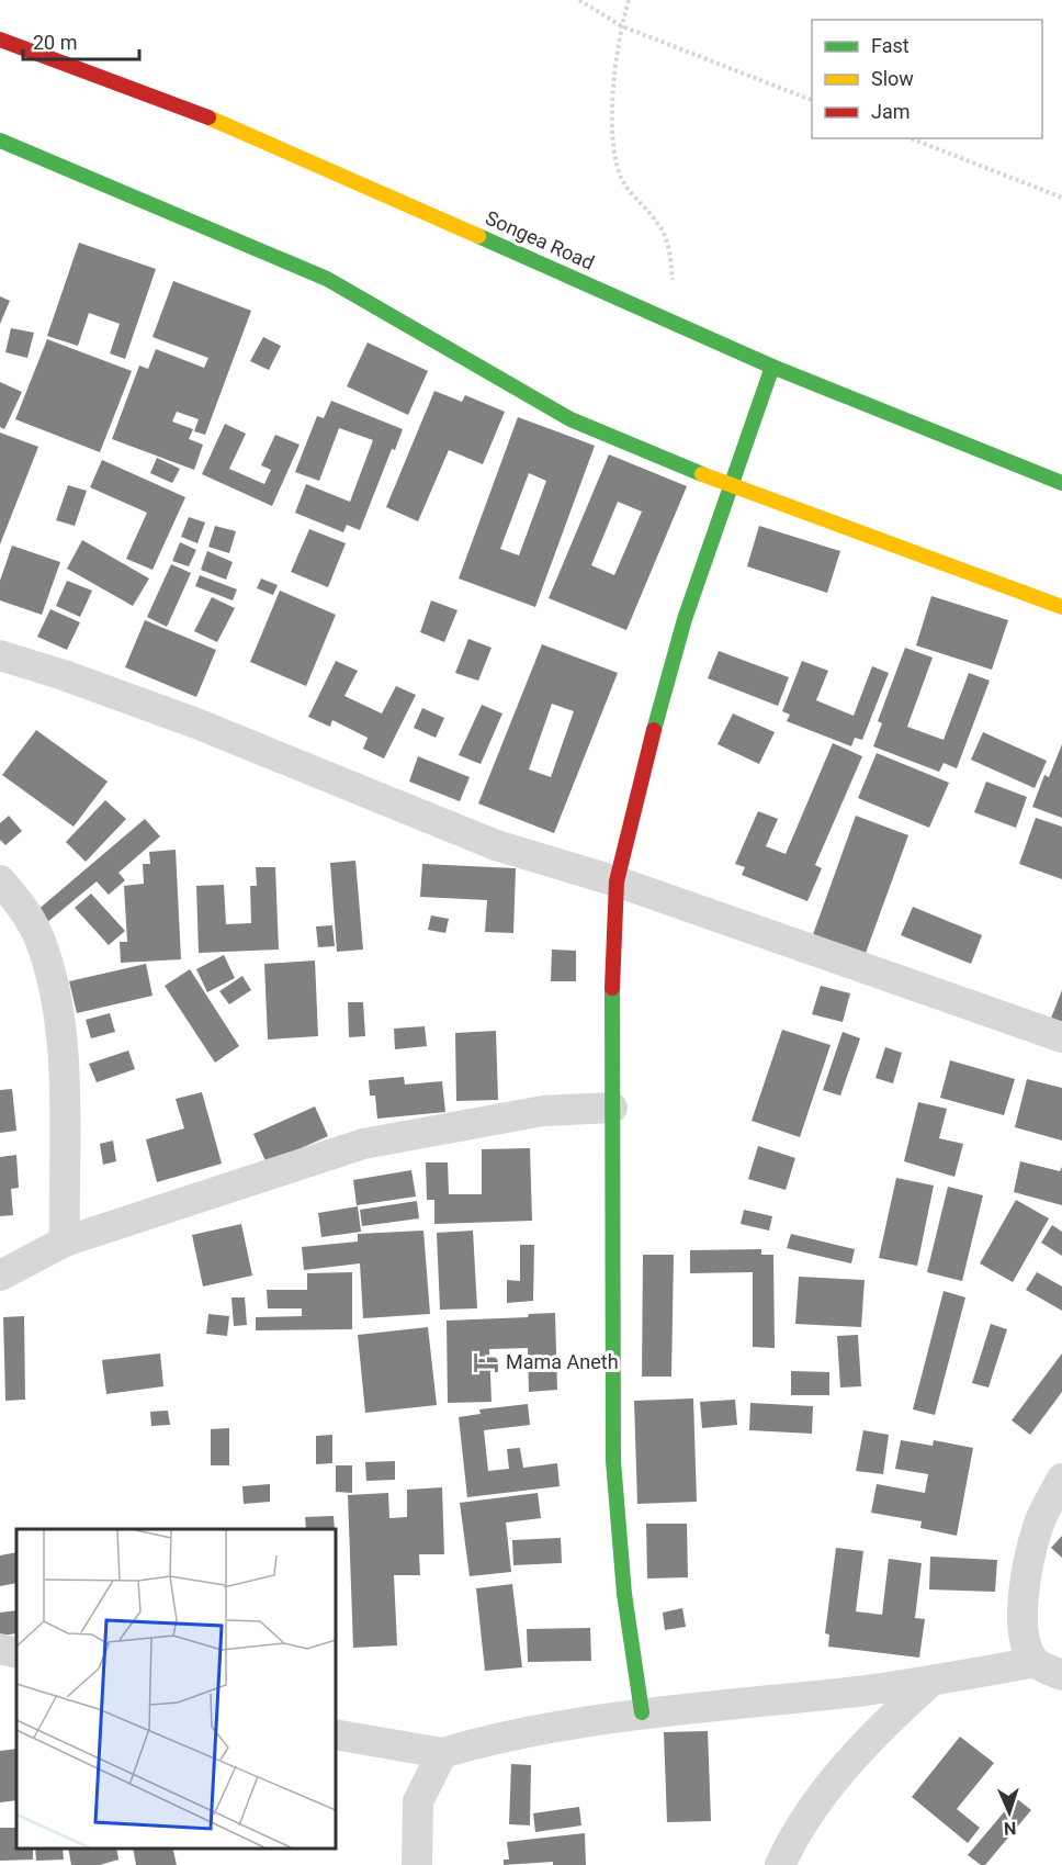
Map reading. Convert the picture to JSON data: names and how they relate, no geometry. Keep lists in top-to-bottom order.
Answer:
{
  "streets": {
    "main road": ["Songea Road"]
  },
  "places": {
    "hotel": ["Mama Aneth"]
  },
  "legend": ["Fast", "Slow", "Jam"],
  "scale_bar": "20 m",
  "north": "bottom"
}
